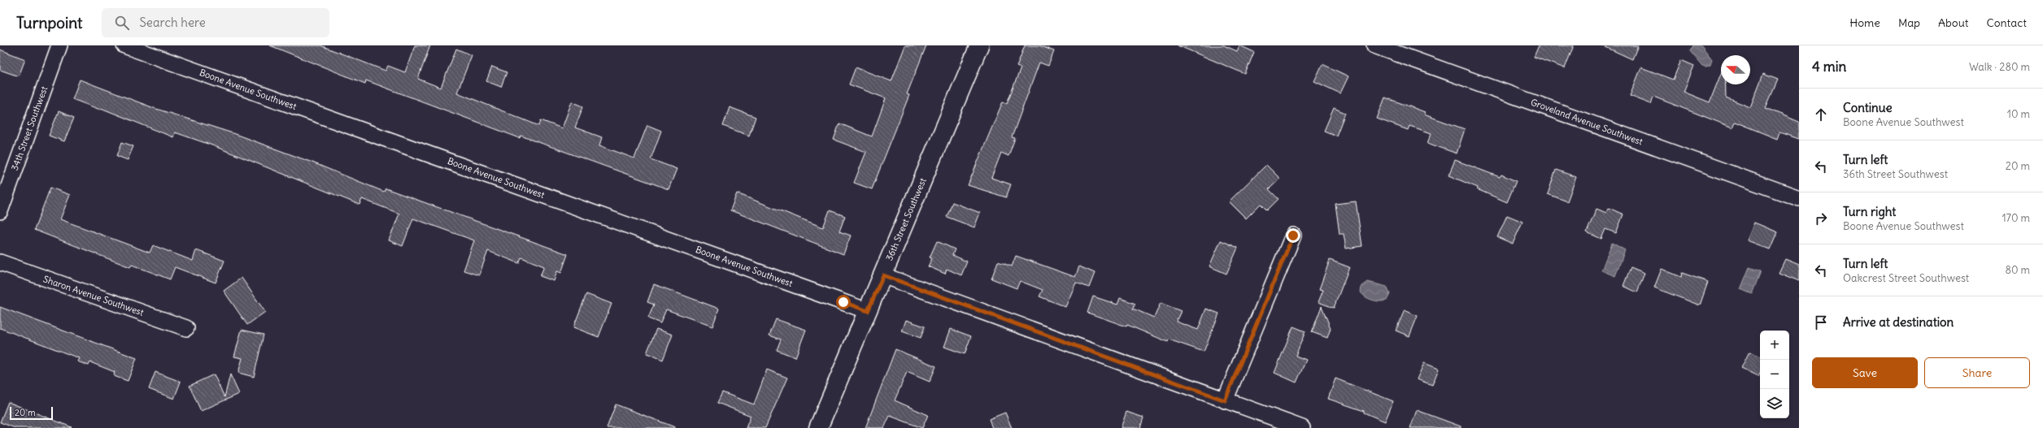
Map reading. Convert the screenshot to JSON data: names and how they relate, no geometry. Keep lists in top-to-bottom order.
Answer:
{
  "streets": {
    "street": [
      "Boone Avenue Southwest",
      "Groveland Avenue Southwest",
      "34th Street Southwest",
      "36th Street Southwest",
      "Sharon Avenue Southwest"
    ]
  },
  "crossings": [
    ["Boone Avenue Southwest", "36th Street Southwest"]
  ],
  "scale_bar": "20 m",
  "north": "left",
  "page": {
    "header": "Turnpoint",
    "search": "Search here",
    "nav": [
      "Home",
      "Map",
      "About",
      "Contact"
    ],
    "heading": ["4 min", "Walk · 280 m"],
    "list": [
      ["Continue", "Boone Avenue Southwest", "10 m"],
      ["Turn left", "36th Street Southwest", "20 m"],
      ["Turn right", "Boone Avenue Southwest", "170 m"],
      ["Turn left", "Oakcrest Street Southwest", "80 m"],
      "Arrive at destination"
    ],
    "map_buttons": ["+", "−"],
    "buttons": ["Save", "Share"],
    "scale": "20 m"
  }
}
